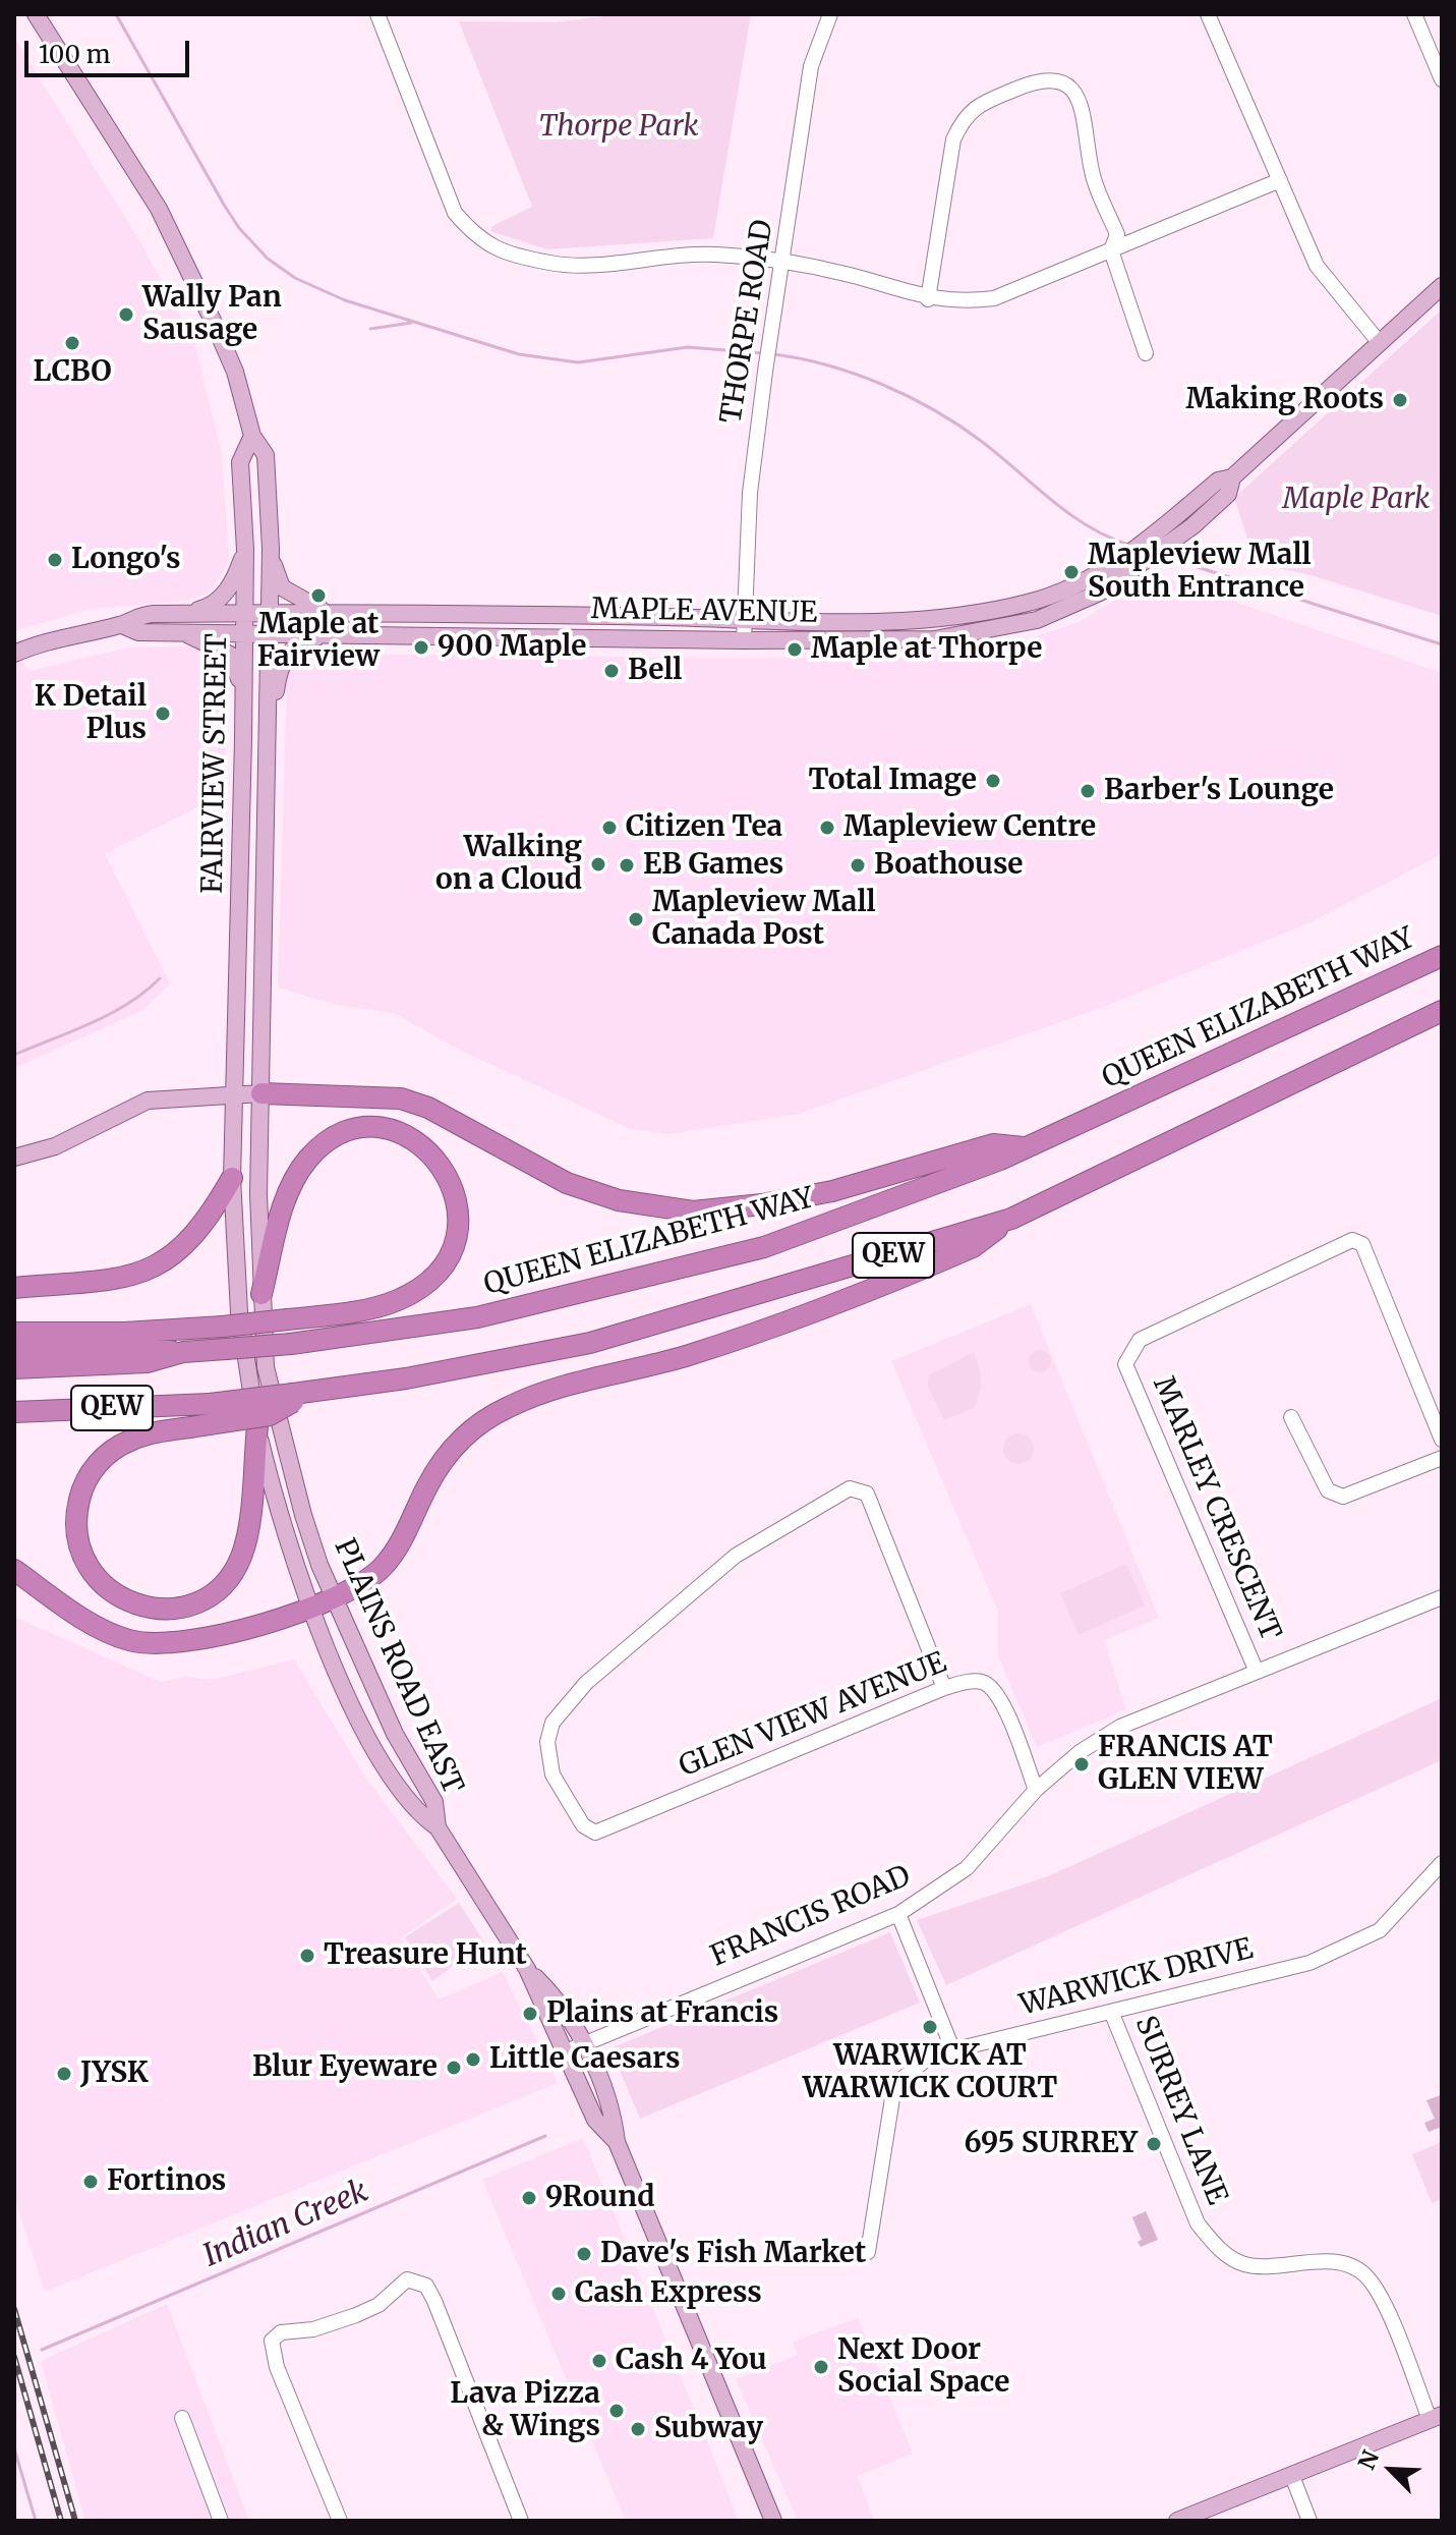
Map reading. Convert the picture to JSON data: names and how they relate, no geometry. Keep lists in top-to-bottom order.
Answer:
{
  "streets": {
    "highway": ["QUEEN ELIZABETH WAY", "QEW"],
    "main road": ["MAPLE AVENUE", "FAIRVIEW STREET", "PLAINS ROAD EAST"],
    "street": [
      "THORPE ROAD",
      "MARLEY CRESCENT",
      "GLEN VIEW AVENUE",
      "FRANCIS ROAD",
      "WARWICK DRIVE",
      "SURREY LANE"
    ]
  },
  "crossings": [
    ["THORPE ROAD", "MAPLE AVENUE"],
    ["MAPLE AVENUE", "FAIRVIEW STREET"],
    ["FAIRVIEW STREET", "PLAINS ROAD EAST"],
    ["MARLEY CRESCENT", "FRANCIS ROAD"],
    ["PLAINS ROAD EAST", "FRANCIS ROAD"],
    ["GLEN VIEW AVENUE", "FRANCIS ROAD"],
    ["WARWICK DRIVE", "SURREY LANE"]
  ],
  "water": ["Indian Creek"],
  "parks": ["Thorpe Park", "Maple Park"],
  "places": [
    "Wally Pan Sausage",
    "LCBO",
    "Making Roots",
    "Longo's",
    "Mapleview Mall South Entrance",
    "Maple at Fairview",
    "900 Maple",
    "Maple at Thorpe",
    "Bell",
    "K Detail Plus",
    "Total Image",
    "Barber's Lounge",
    "Citizen Tea",
    "Mapleview Centre",
    "Walking on a Cloud",
    "EB Games",
    "Boathouse",
    "Mapleview Mall Canada Post",
    "FRANCIS AT GLEN VIEW",
    "Treasure Hunt",
    "Plains at Francis",
    "WARWICK AT WARWICK COURT",
    "Little Caesars",
    "Blur Eyeware",
    "JYSK",
    "695 SURREY",
    "Fortinos",
    "9Round",
    "Dave's Fish Market",
    "Cash Express",
    "Cash 4 You",
    "Next Door Social Space",
    "Lava Pizza & Wings",
    "Subway"
  ],
  "scale_bar": "100 m",
  "north": "top left"
}
